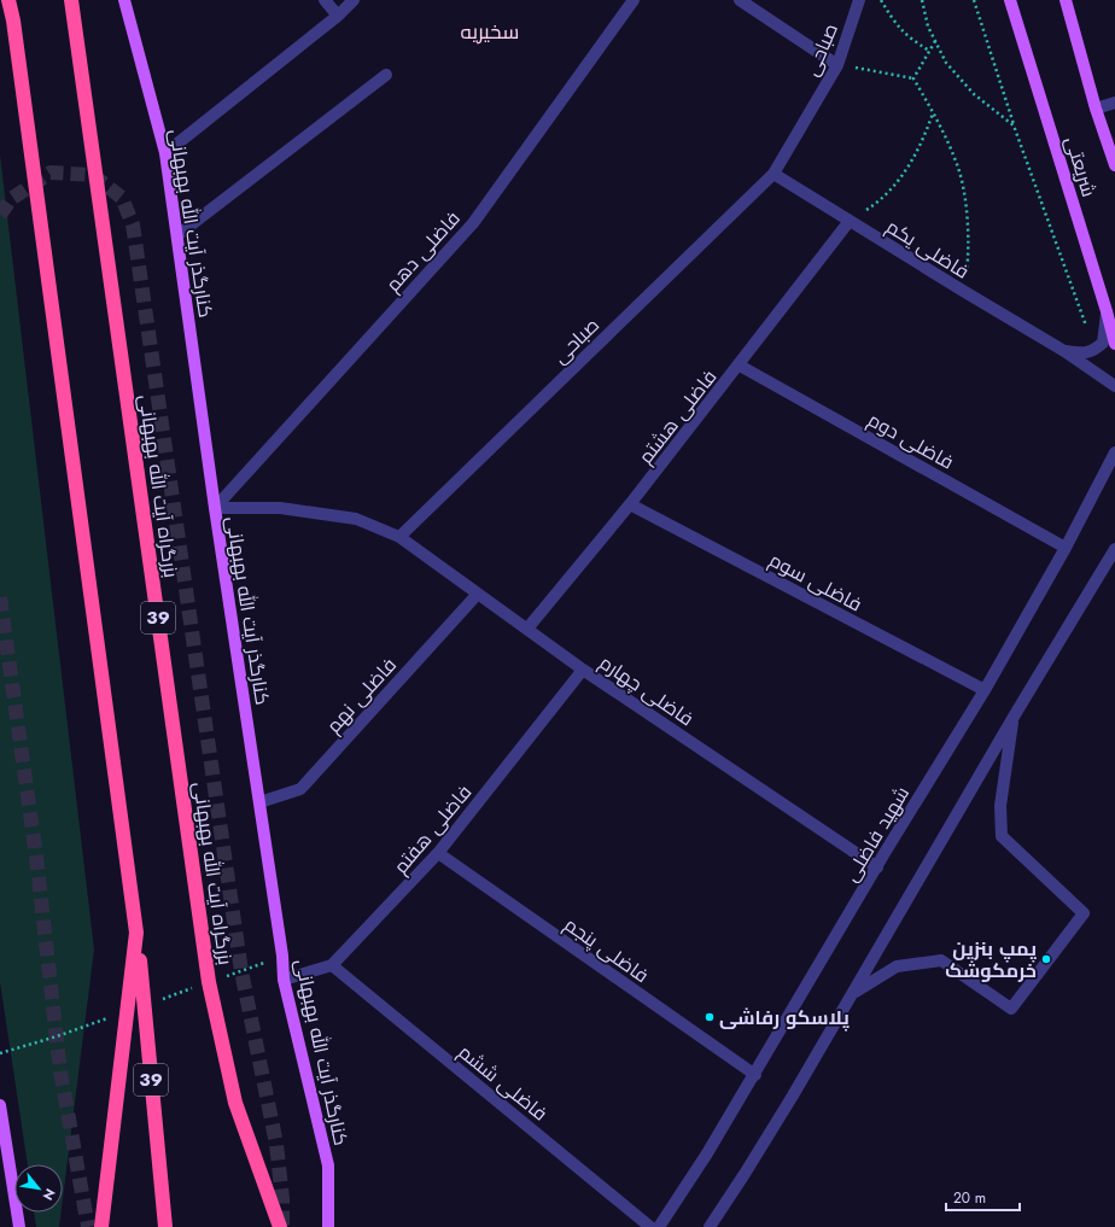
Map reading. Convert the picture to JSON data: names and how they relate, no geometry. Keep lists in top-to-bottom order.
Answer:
{
  "streets": {
    "highway": ["بزرگراه آیت الله بهبهانی", "39"],
    "main road": ["شریعتی", "کنارگذر آیت الله بهبهانی"],
    "street": [
      "صباحی",
      "فاضلی یکم",
      "فاضلی دهم",
      "فاضلی هشتم",
      "فاضلی دوم",
      "فاضلی سوم",
      "فاضلی چهارم",
      "فاضلی نهم",
      "فاضلی هفتم",
      "شهید فاضلی",
      "فاضلی پنجم",
      "فاضلی ششم"
    ]
  },
  "crossings": [
    ["صباحی", "فاضلی یکم"],
    ["صباحی", "فاضلی چهارم"],
    ["کنارگذر آیت الله بهبهانی", "فاضلی دهم"],
    ["کنارگذر آیت الله بهبهانی", "فاضلی نهم"],
    ["کنارگذر آیت الله بهبهانی", "فاضلی هفتم"],
    ["فاضلی یکم", "فاضلی هشتم"],
    ["فاضلی هشتم", "فاضلی دوم"],
    ["فاضلی هشتم", "فاضلی سوم"],
    ["فاضلی هشتم", "فاضلی چهارم"],
    ["فاضلی دوم", "شهید فاضلی"],
    ["فاضلی سوم", "شهید فاضلی"],
    ["فاضلی چهارم", "فاضلی نهم"],
    ["فاضلی چهارم", "فاضلی هفتم"],
    ["فاضلی چهارم", "شهید فاضلی"],
    ["فاضلی هفتم", "فاضلی پنجم"],
    ["فاضلی هفتم", "فاضلی ششم"],
    ["شهید فاضلی", "فاضلی پنجم"]
  ],
  "districts": ["سخیریه"],
  "places": ["پمپ بنزین خرمکوشک", "پلاسکو رفاشی"],
  "scale_bar": "20 m",
  "north": "bottom right"
}
